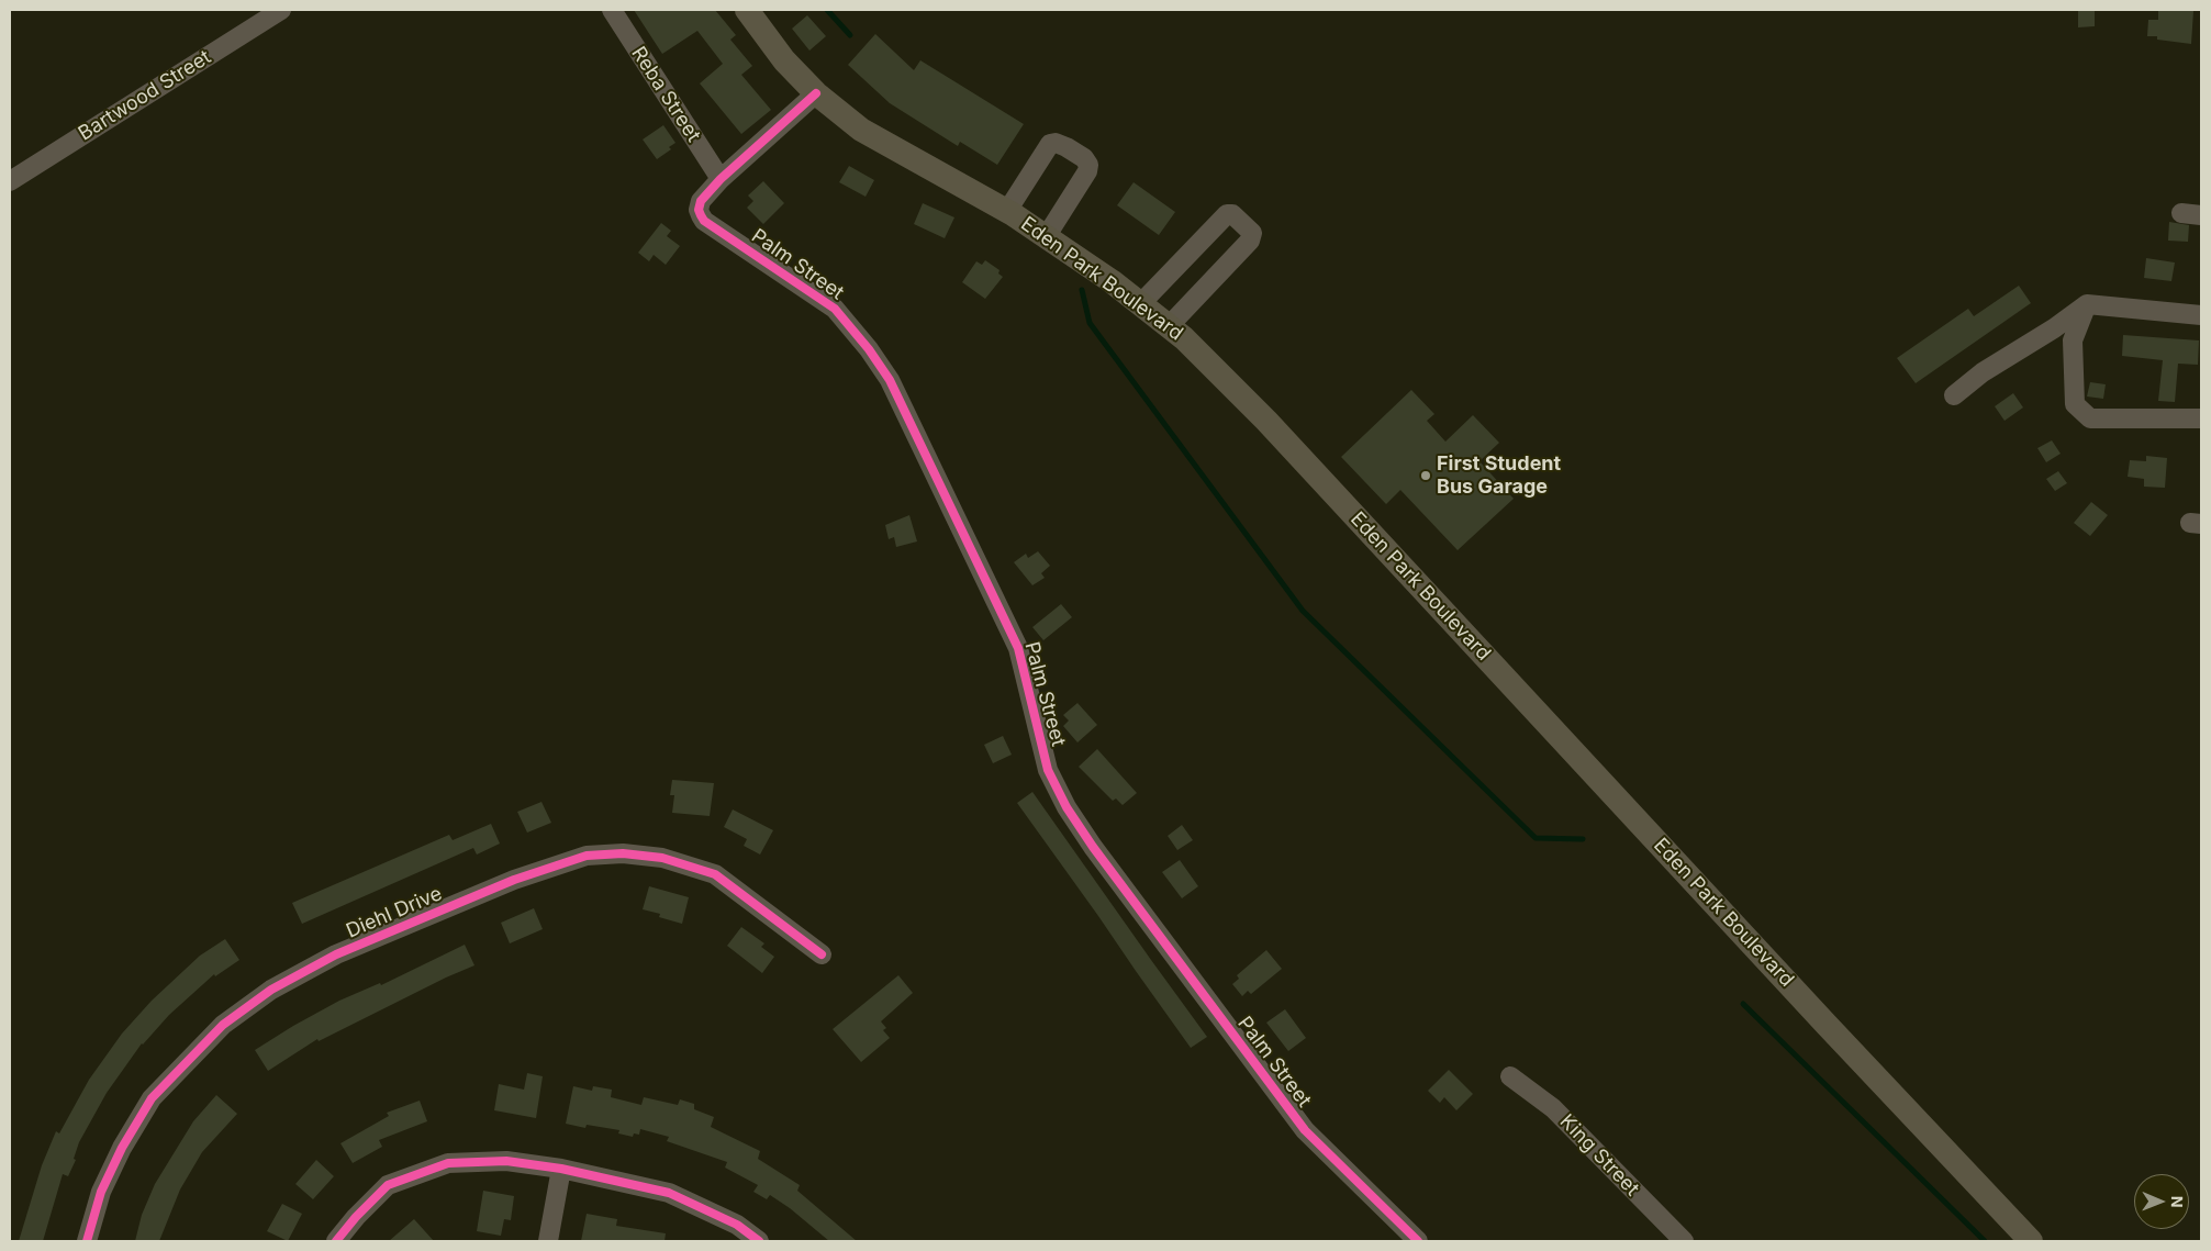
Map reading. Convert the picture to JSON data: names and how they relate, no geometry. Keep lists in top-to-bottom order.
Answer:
{
  "streets": {
    "main road": ["Eden Park Boulevard"],
    "street": [
      "Reba Street",
      "Bartwood Street",
      "Palm Street",
      "Diehl Drive",
      "King Street"
    ]
  },
  "crossings": [
    ["Reba Street", "Palm Street"],
    ["Palm Street", "Eden Park Boulevard"]
  ],
  "places": ["First Student Bus Garage"],
  "north": "right"
}
